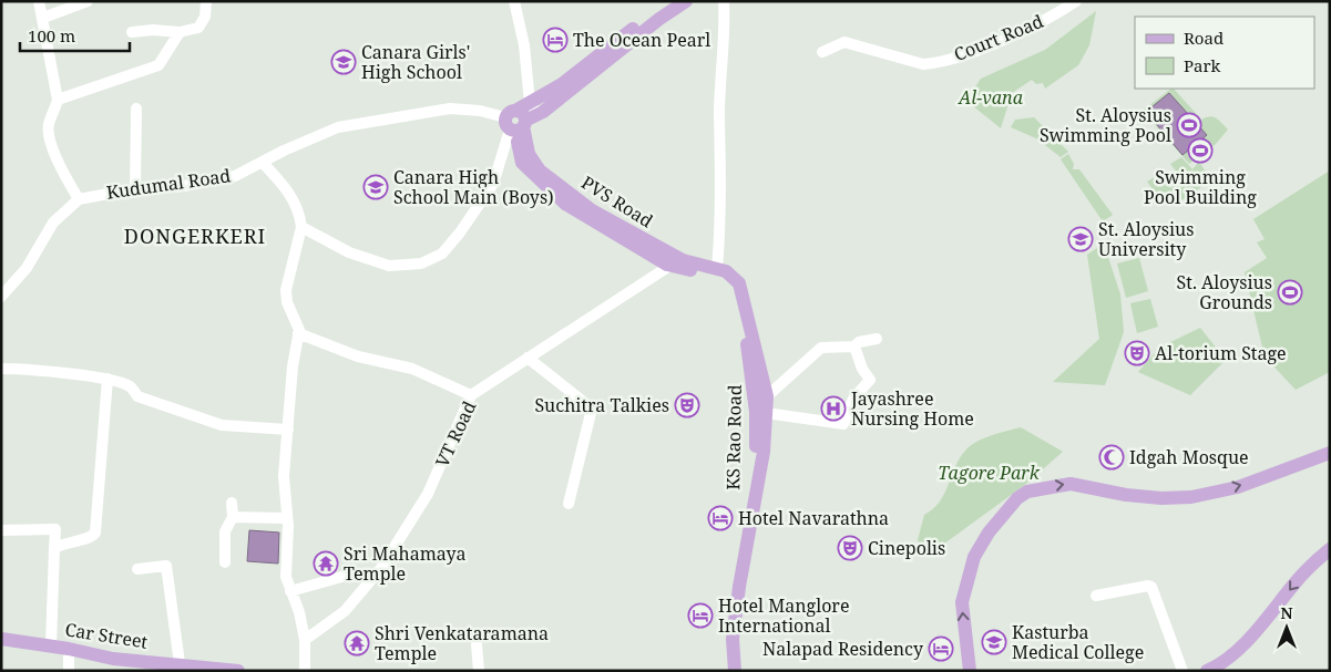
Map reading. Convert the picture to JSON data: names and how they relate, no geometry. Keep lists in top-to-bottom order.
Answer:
{
  "streets": {
    "main road": ["PVS Road", "KS Rao Road", "Car Street"],
    "street": ["Court Road", "Kudumal Road", "VT Road"]
  },
  "crossings": [
    ["Kudumal Road", "PVS Road"],
    ["PVS Road", "VT Road"],
    ["PVS Road", "KS Rao Road"],
    ["VT Road", "KS Rao Road"]
  ],
  "districts": ["DONGERKERI"],
  "parks": ["Al-vana", "Tagore Park"],
  "places": {
    "hotel": [
      "The Ocean Pearl",
      "Hotel Navarathna",
      "Hotel Manglore International",
      "Nalapad Residency"
    ],
    "school or university": [
      "Canara Girls' High School",
      "Canara High School Main (Boys)",
      "St. Aloysius University",
      "Kasturba Medical College"
    ],
    "sports": ["St. Aloysius Swimming Pool", "Swimming Pool Building", "St. Aloysius Grounds"],
    "theatre": ["Al-torium Stage", "Suchitra Talkies", "Cinepolis"],
    "hospital": ["Jayashree Nursing Home"],
    "mosque": ["Idgah Mosque"],
    "temple": ["Sri Mahamaya Temple", "Shri Venkataramana Temple"]
  },
  "legend": ["Road", "Park"],
  "scale_bar": "100 m",
  "north": "top"
}
